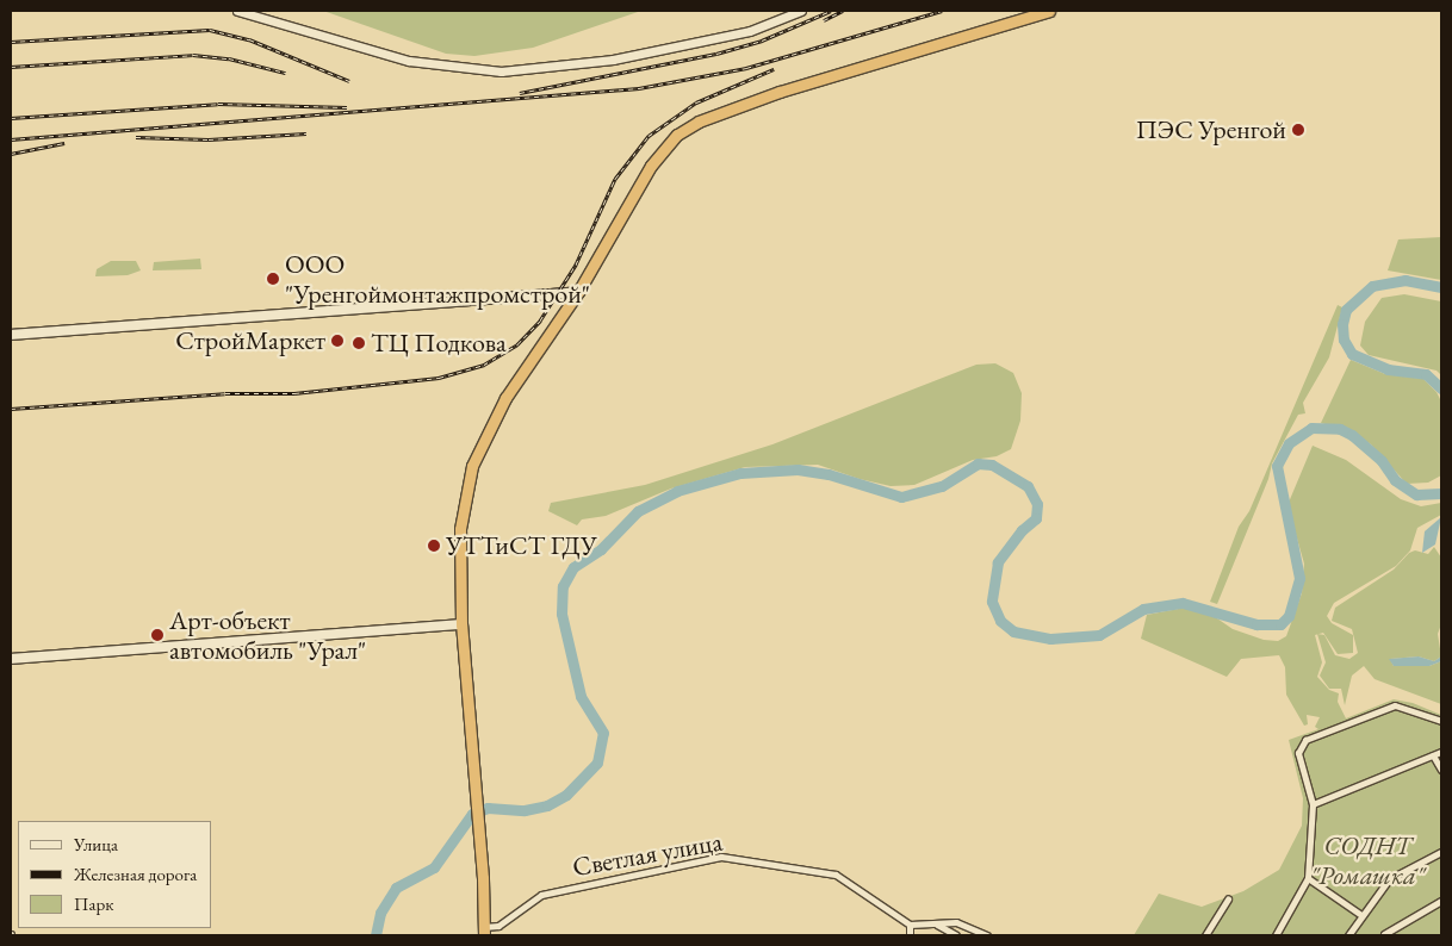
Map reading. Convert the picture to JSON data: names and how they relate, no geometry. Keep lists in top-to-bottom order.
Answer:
{
  "streets": {
    "street": ["Светлая улица"]
  },
  "parks": ["СОДНТ \"Ромашка\""],
  "places": [
    "ПЭС Уренгой",
    "ООО \"Уренгоймонтажпромстрой\"",
    "СтройМаркет",
    "ТЦ Подкова",
    "УТТиСТ ГДУ",
    "Арт-объект автомобиль \"Урал\""
  ],
  "legend": ["Улица", "Железная дорога", "Парк"]
}
